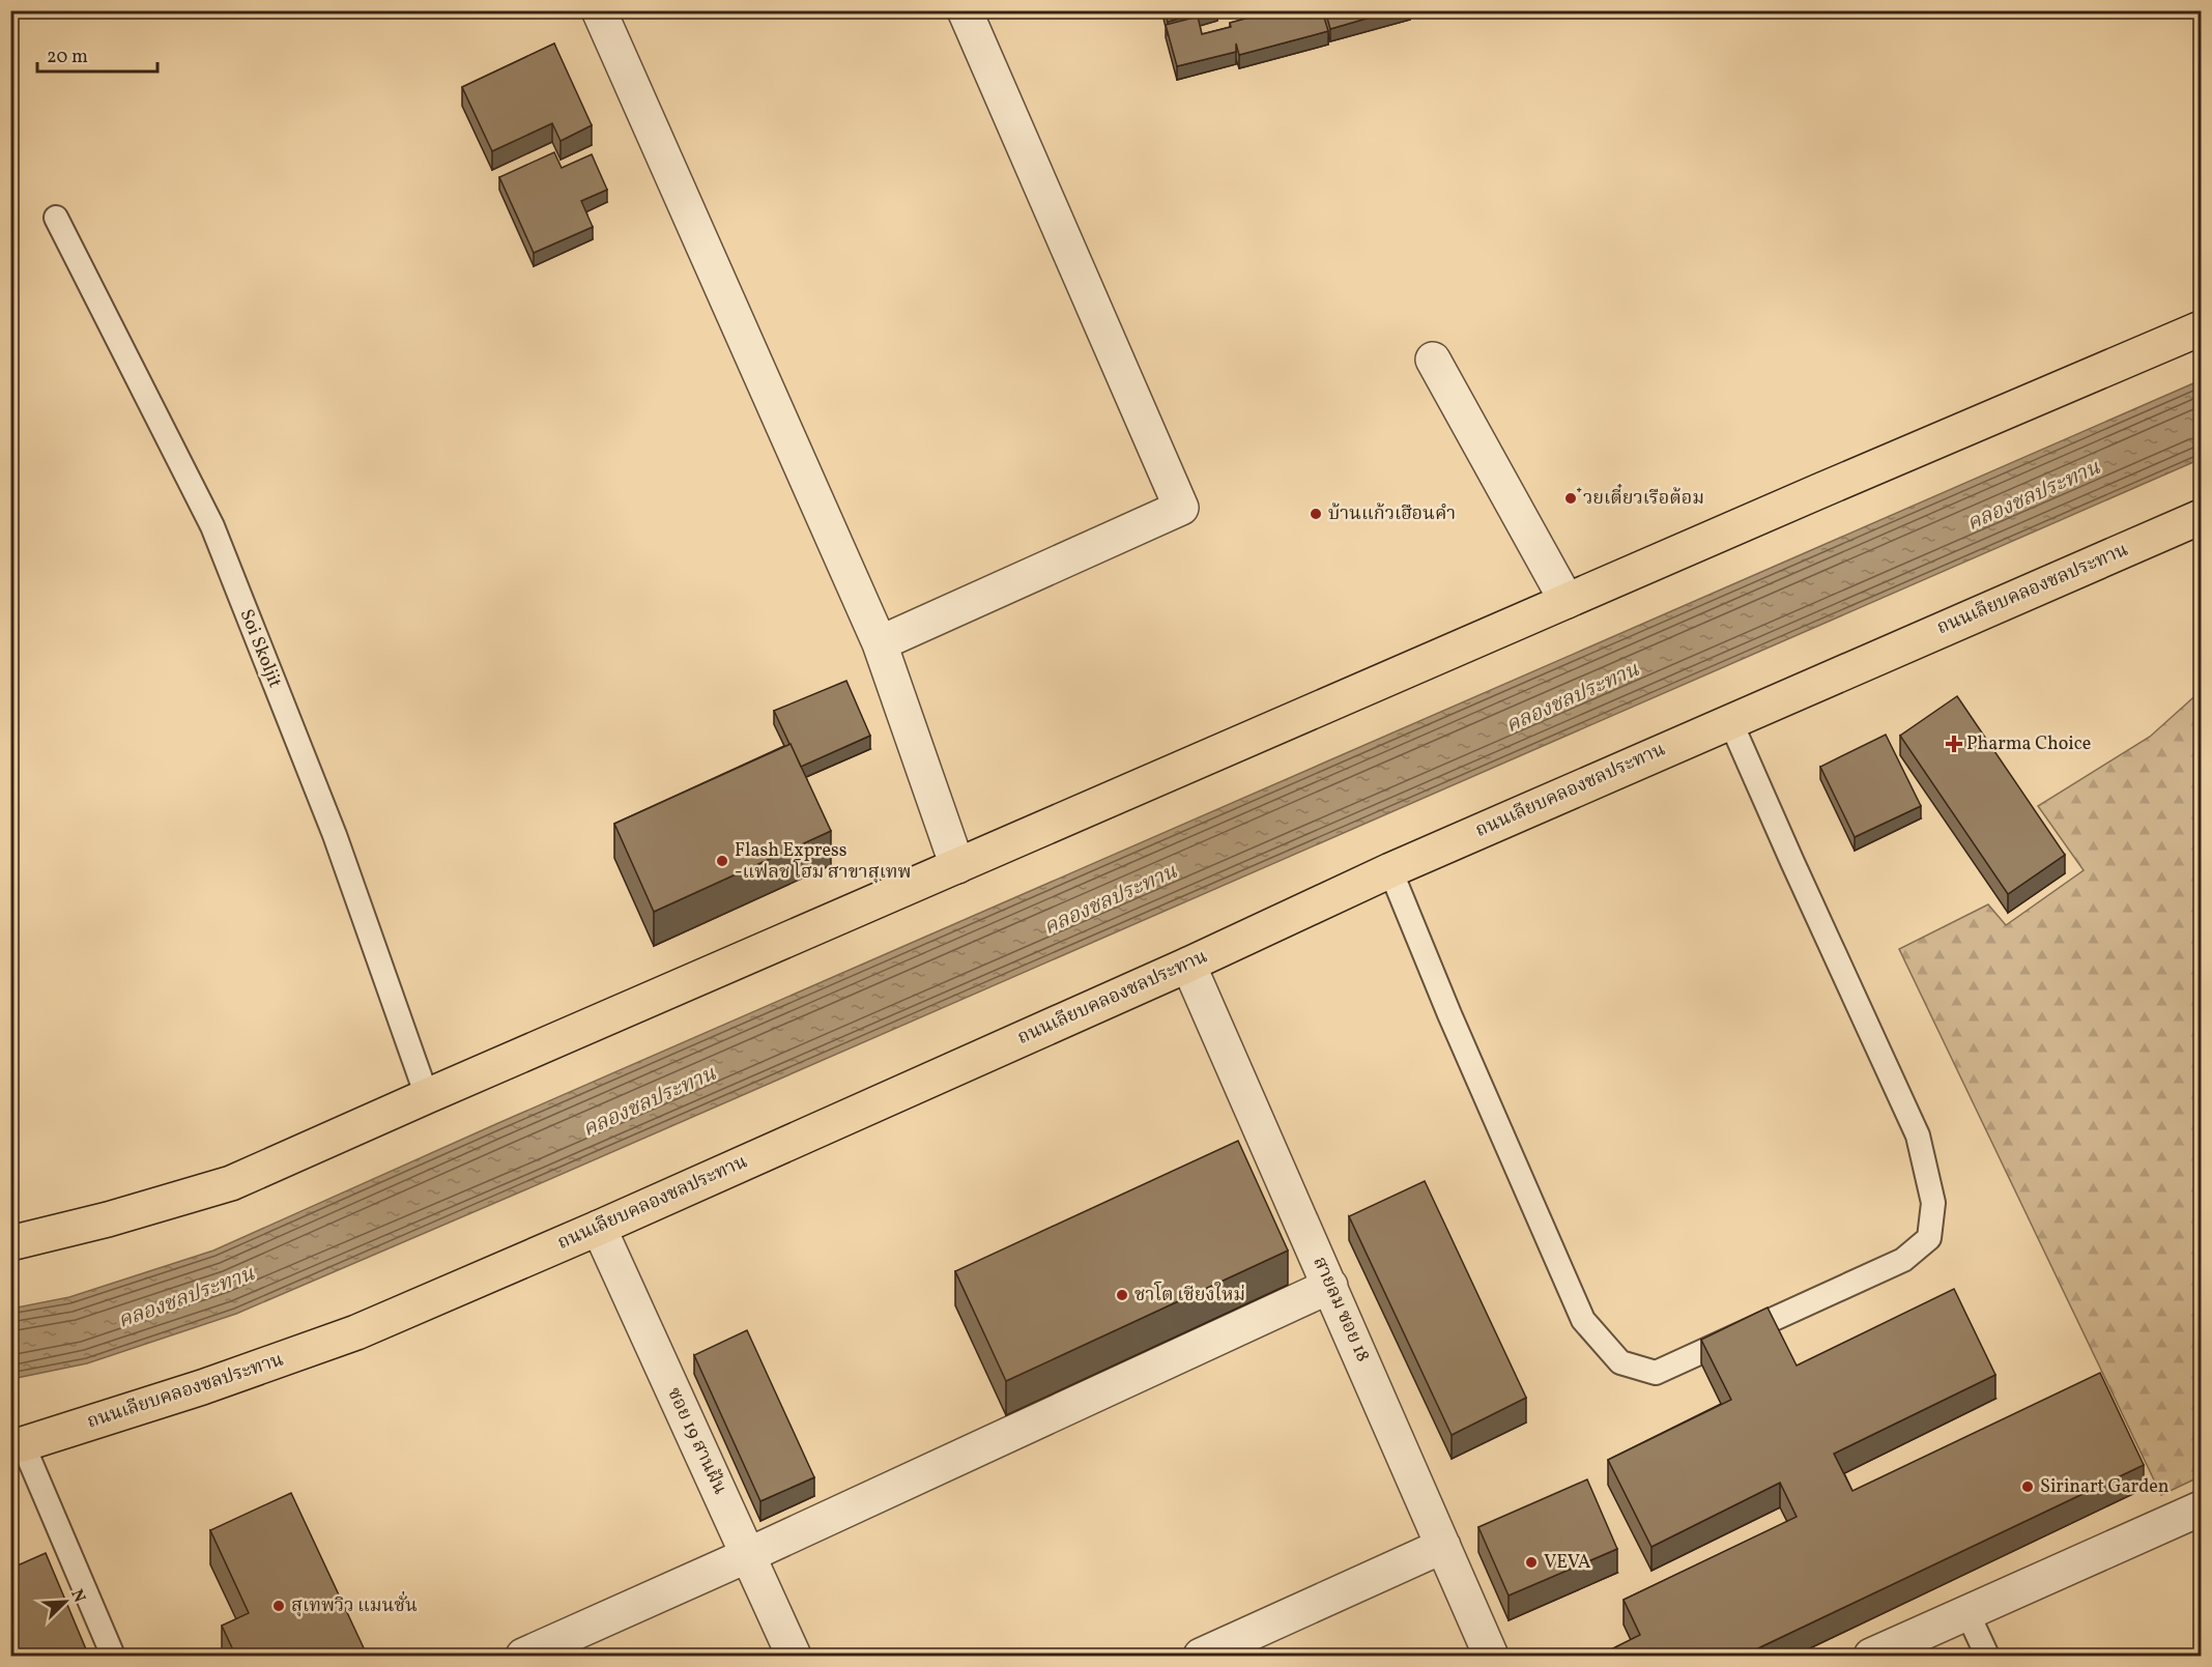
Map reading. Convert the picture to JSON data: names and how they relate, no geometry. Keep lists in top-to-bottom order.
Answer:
{
  "streets": {
    "main road": ["ถนนเลียบคลองชลประทาน"],
    "street": ["สายลม ซอย 18", "ซอย 19 สานฝัน"],
    "lane": ["Soi Skoljit"]
  },
  "crossings": [
    ["ถนนเลียบคลองชลประทาน", "สายลม ซอย 18"],
    ["ถนนเลียบคลองชลประทาน", "ซอย 19 สานฝัน"]
  ],
  "water": ["คลองชลประทาน"],
  "places": {
    "other": [
      "๋วยเตี๋ยวเรือต้อม",
      "บ้านแก้วเฮือนคำ",
      "Flash Express -แฟลช โฮม สาขาสุเทพ",
      "ชาโต เชียงใหม่",
      "Sirinart Garden",
      "VEVA",
      "สุเทพวิว แมนชั่น"
    ],
    "health": ["Pharma Choice"]
  },
  "scale_bar": "20 m",
  "north": "top right"
}
